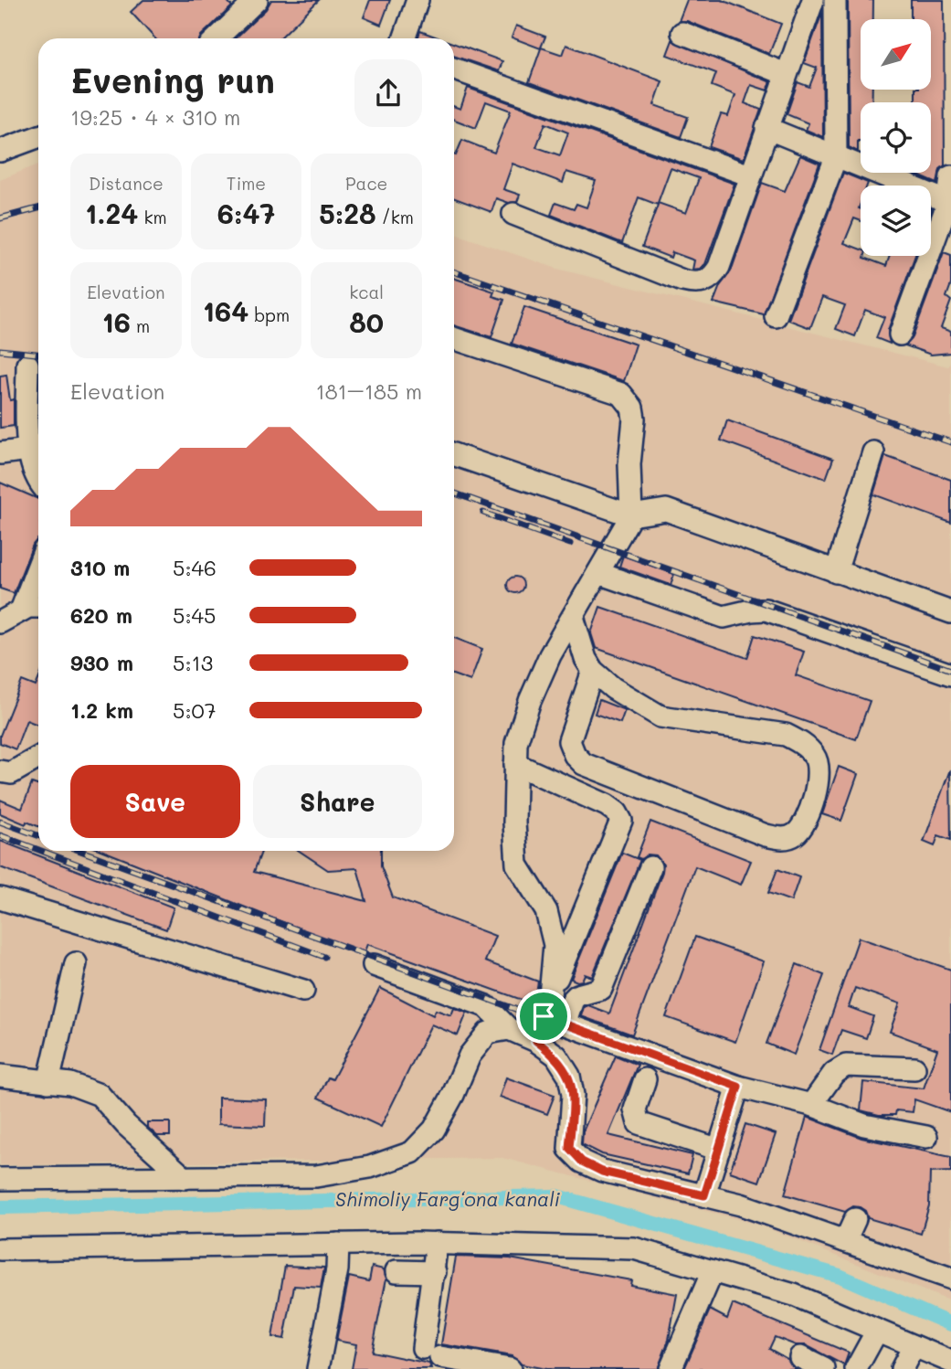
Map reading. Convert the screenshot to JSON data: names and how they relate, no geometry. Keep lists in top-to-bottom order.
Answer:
{
  "water": ["Shimoliy Fargʻona kanali"],
  "north": "top right",
  "page": {
    "heading": ["Evening run", "19:25 · 4 × 310 m"],
    "stats": [
      ["Distance", "1.24 km"],
      ["Time", "6:47"],
      ["Pace", "5:28 /km"],
      ["Elevation", "16 m"],
      ["164 bpm"],
      ["kcal", "80"]
    ],
    "chart": ["Elevation", "181–185 m"],
    "list": [
      {
        "name": "310 m",
        "note": "5:46"
      },
      {
        "name": "620 m",
        "note": "5:45"
      },
      {
        "name": "930 m",
        "note": "5:13"
      },
      {
        "name": "1.2 km",
        "note": "5:07"
      }
    ],
    "buttons": ["Save", "Share"]
  }
}
